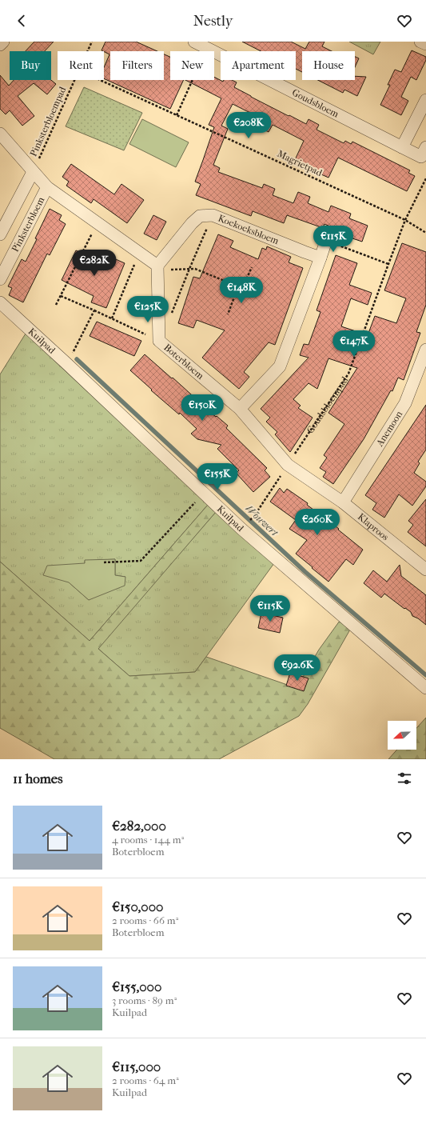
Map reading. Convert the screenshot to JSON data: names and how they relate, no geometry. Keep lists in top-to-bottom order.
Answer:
{
  "streets": {
    "street": [
      "Goudsbloem",
      "Pinksterbloem",
      "Koekoeksbloem",
      "Kuilpad",
      "Boterbloem",
      "Anemoon",
      "Klaproos"
    ],
    "path": ["Pinksterbloempad", "Magrietpad", "Goudsbloempad"]
  },
  "crossings": [
    ["Magrietpad", "Goudsbloempad"],
    ["Koekoeksbloem", "Boterbloem"],
    ["Boterbloem", "Goudsbloempad"],
    ["Boterbloem", "Klaproos"],
    ["Goudsbloempad", "Klaproos"],
    ["Anemoon", "Klaproos"]
  ],
  "water": ["Wouwert"],
  "north": "left",
  "page": {
    "header": "Nestly",
    "chip": [
      "Buy",
      "Rent",
      "Filters",
      "New",
      "Apartment",
      "House"
    ],
    "price": [
      "€208K",
      "€115K",
      "€282K",
      "€148K",
      "€125K",
      "€147K",
      "€150K",
      "€155K",
      "€260K",
      "€115K",
      "€92.6K"
    ],
    "heading": "11 homes",
    "list": [
      {
        "name": "€282,000",
        "note": "4 rooms · 144 m² · Boterbloem"
      },
      {
        "name": "€150,000",
        "note": "2 rooms · 66 m² · Boterbloem"
      },
      {
        "name": "€155,000",
        "note": "3 rooms · 89 m² · Kuilpad"
      },
      {
        "name": "€115,000",
        "note": "2 rooms · 64 m² · Kuilpad"
      }
    ]
  }
}
